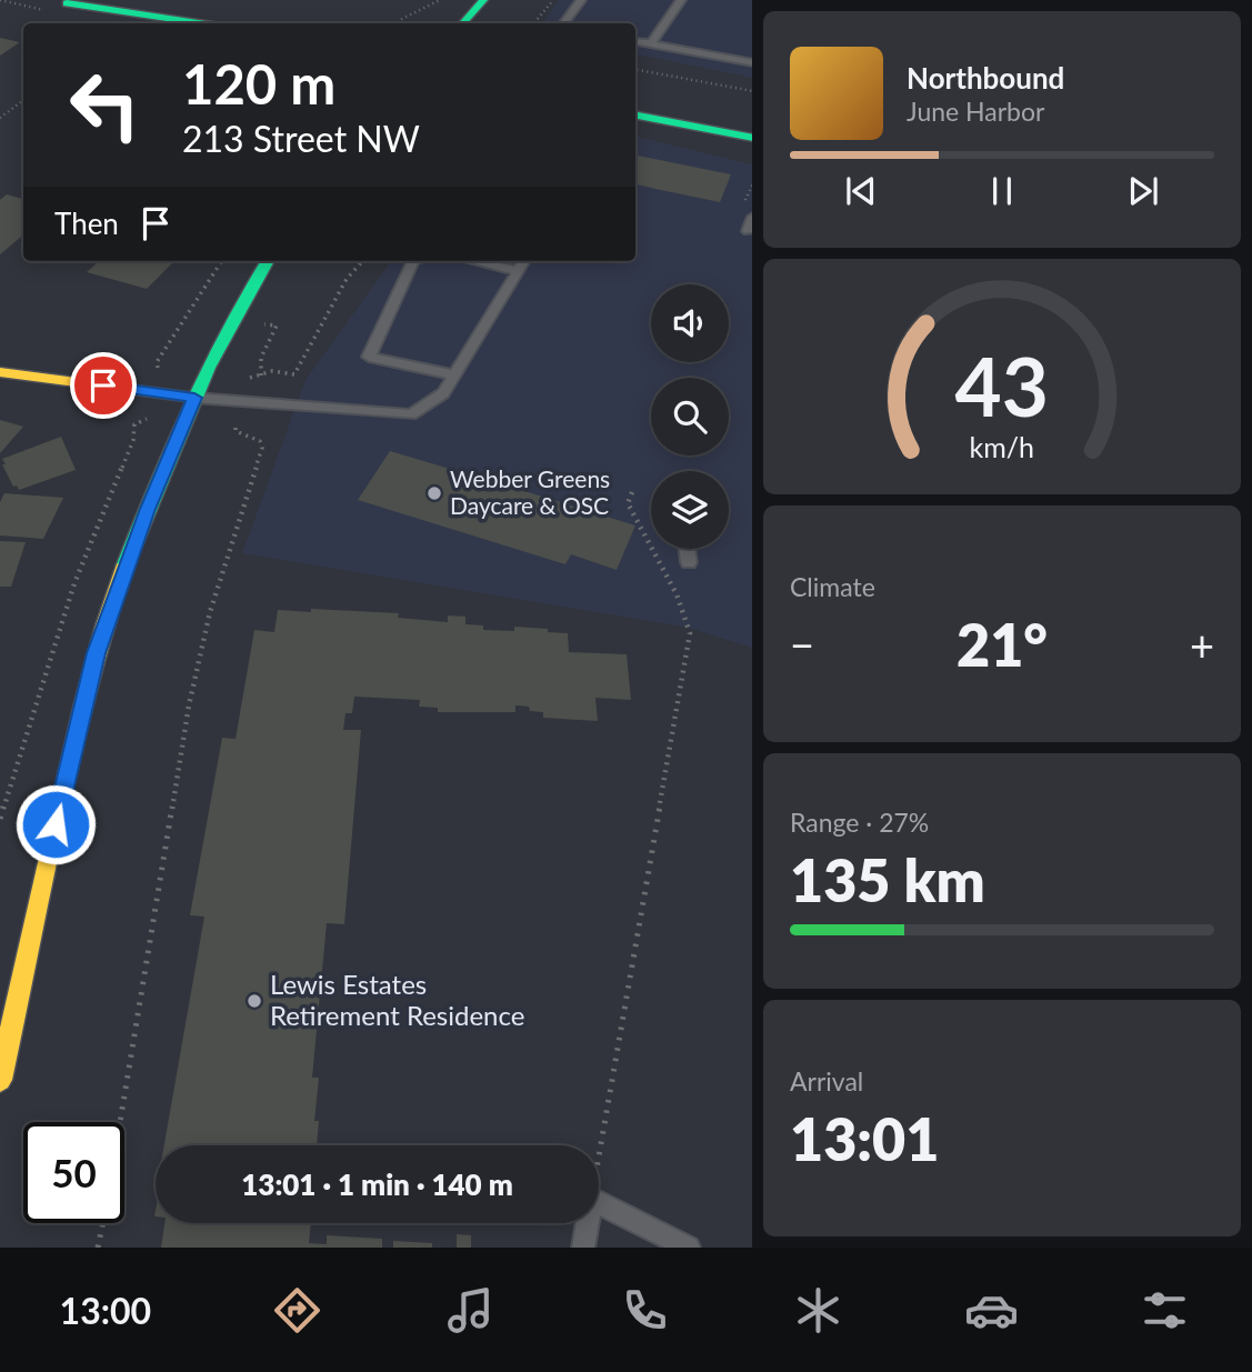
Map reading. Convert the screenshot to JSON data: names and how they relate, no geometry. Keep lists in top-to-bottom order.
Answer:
{
  "places": ["Webber Greens Daycare & OSC", "Lewis Estates Retirement Residence"],
  "page": {
    "turn": ["120 m", "213 Street NW"],
    "song": ["Northbound", "June Harbor"],
    "then": "Then",
    "tile": [
      "Climate",
      ["Range · 27%", "135 km"],
      ["Arrival", "13:01"]
    ],
    "heat": ["−", "21°", "+"],
    "limit": "50",
    "trip": "13:01 · 1 min · 140 m",
    "tabs": "13:00",
    "gauge": ["43", "km/h"]
  }
}
